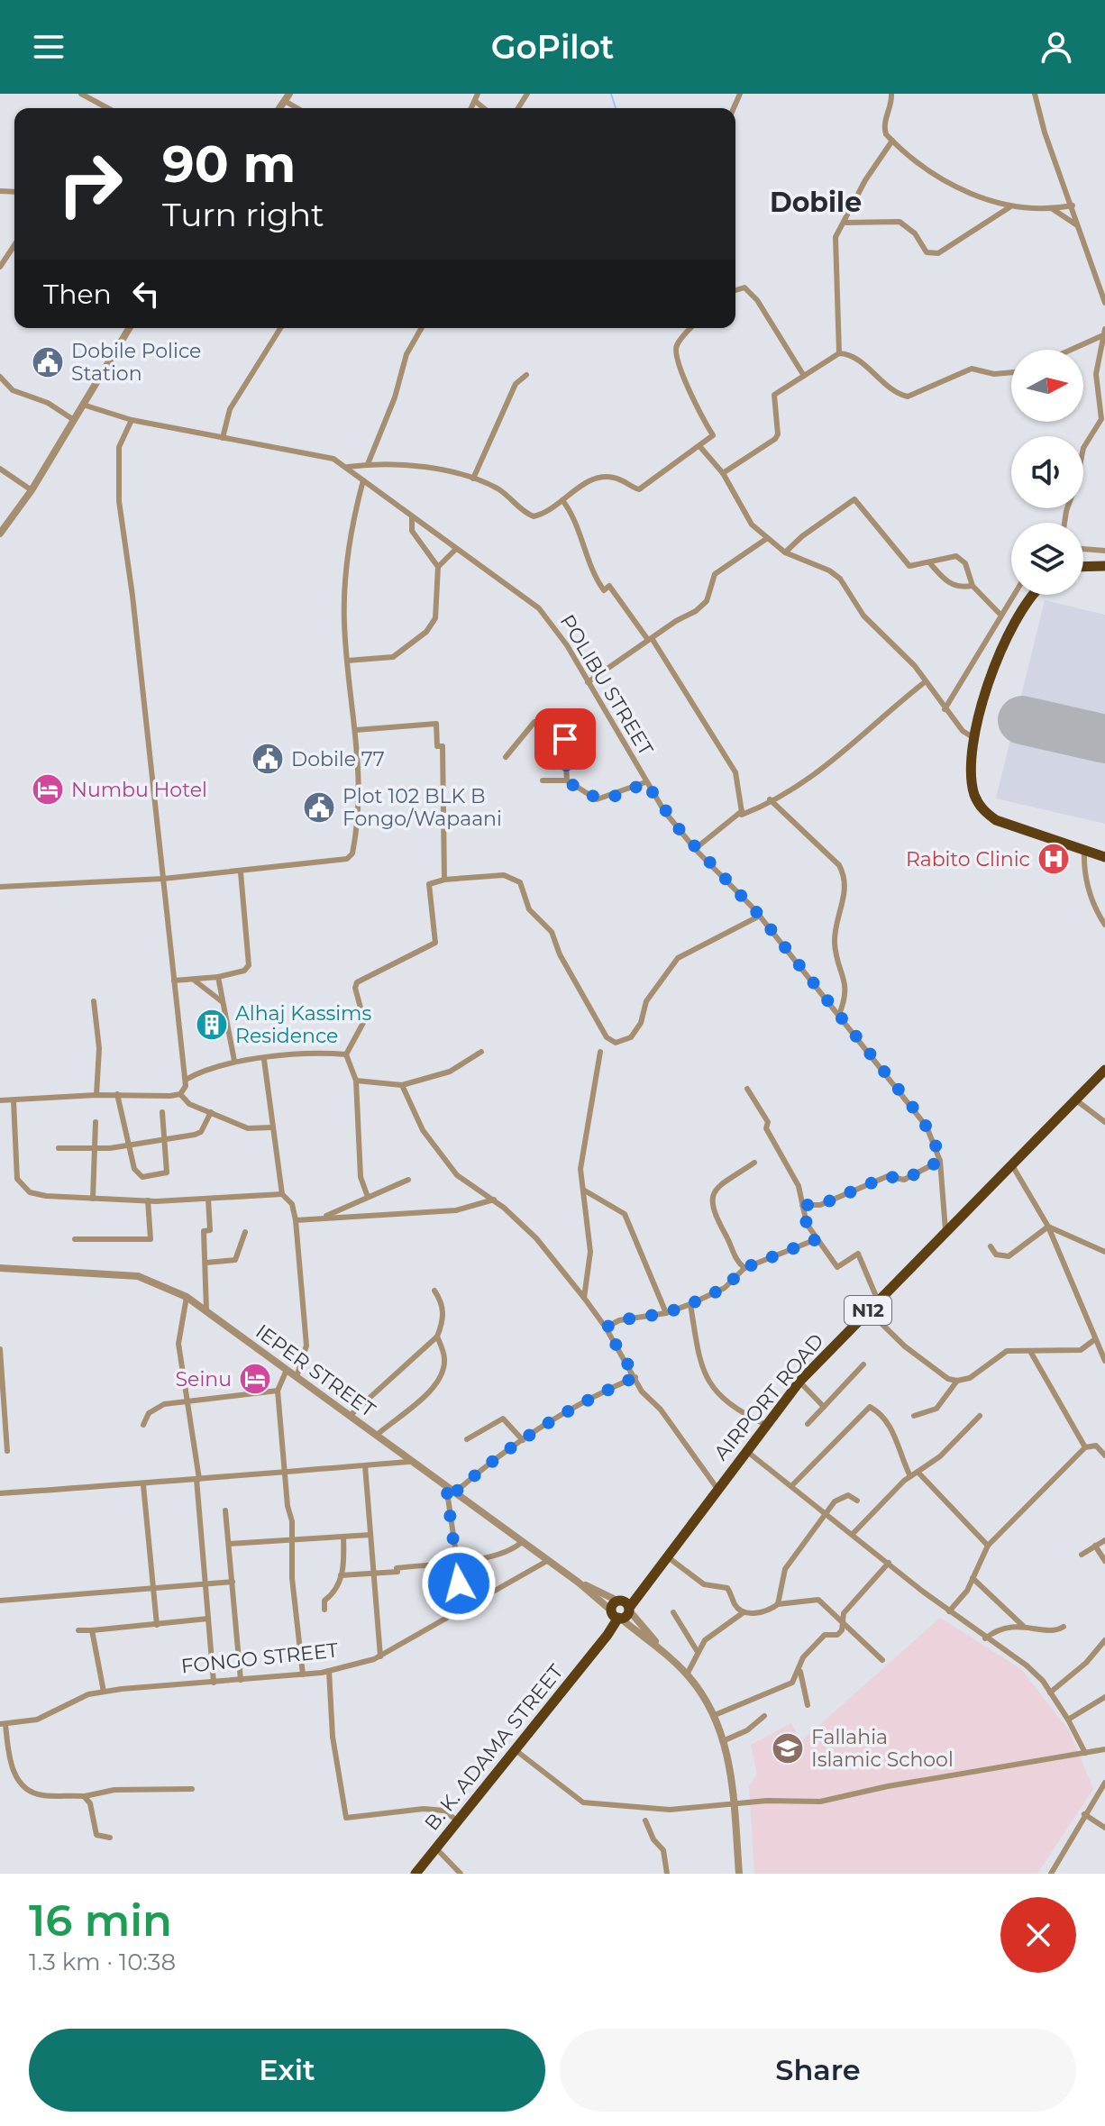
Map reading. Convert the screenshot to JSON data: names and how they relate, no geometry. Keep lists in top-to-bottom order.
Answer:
{
  "streets": {
    "highway": ["N12", "AIRPORT ROAD", "B. K. ADAMA STREET"],
    "street": ["POLIBU STREET", "IEPER STREET", "FONGO STREET"]
  },
  "crossings": [
    ["POLIBU STREET", "AIRPORT ROAD"],
    ["IEPER STREET", "AIRPORT ROAD"],
    ["IEPER STREET", "FONGO STREET"],
    ["IEPER STREET", "B. K. ADAMA STREET"],
    ["AIRPORT ROAD", "B. K. ADAMA STREET"]
  ],
  "districts": ["Dobile"],
  "places": {
    "public building": ["Dobile Police Station", "Dobile 77", "Plot 102 BLK B Fongo/Wapaani"],
    "hotel": ["Numbu Hotel", "Seinu"],
    "hospital": ["Rabito Clinic"],
    "building": ["Alhaj Kassims Residence"],
    "school or university": ["Fallahia Islamic School"]
  },
  "north": "right",
  "page": {
    "header": "GoPilot",
    "turn": ["90 m", "Turn right"],
    "then": "Then",
    "heading": ["16 min", "1.3 km · 10:38"],
    "buttons": ["Exit", "Share"]
  }
}
